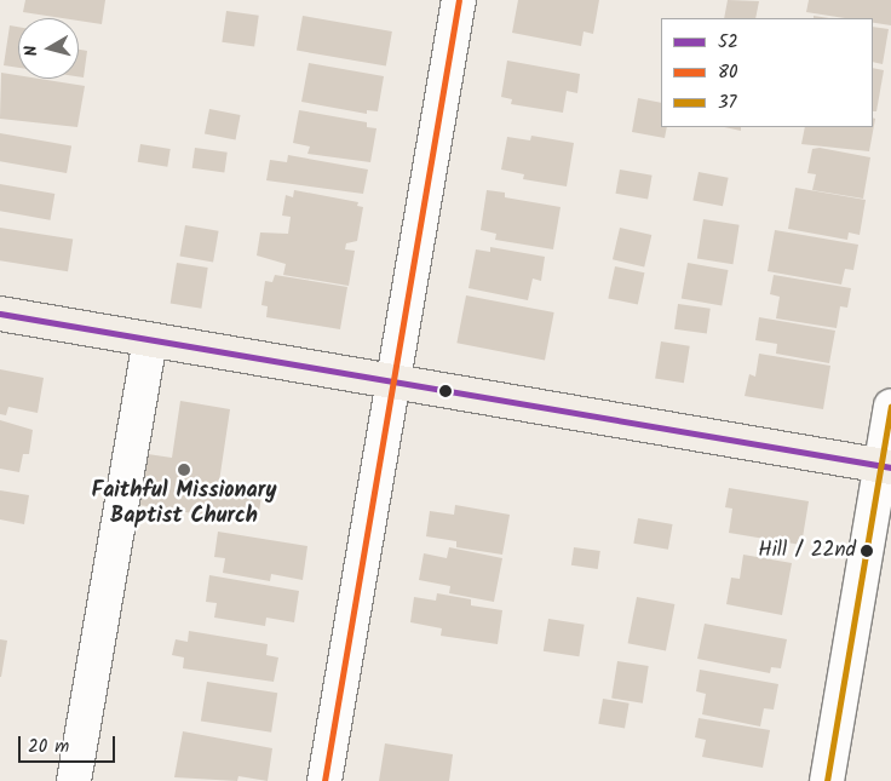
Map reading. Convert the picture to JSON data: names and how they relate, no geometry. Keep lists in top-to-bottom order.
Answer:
{
  "places": ["Faithful Missionary Baptist Church", "Hill / 22nd"],
  "lines": ["transit line 80", "transit line 52", "transit line 37"],
  "legend": ["52", "80", "37"],
  "scale_bar": "20 m",
  "north": "left"
}
